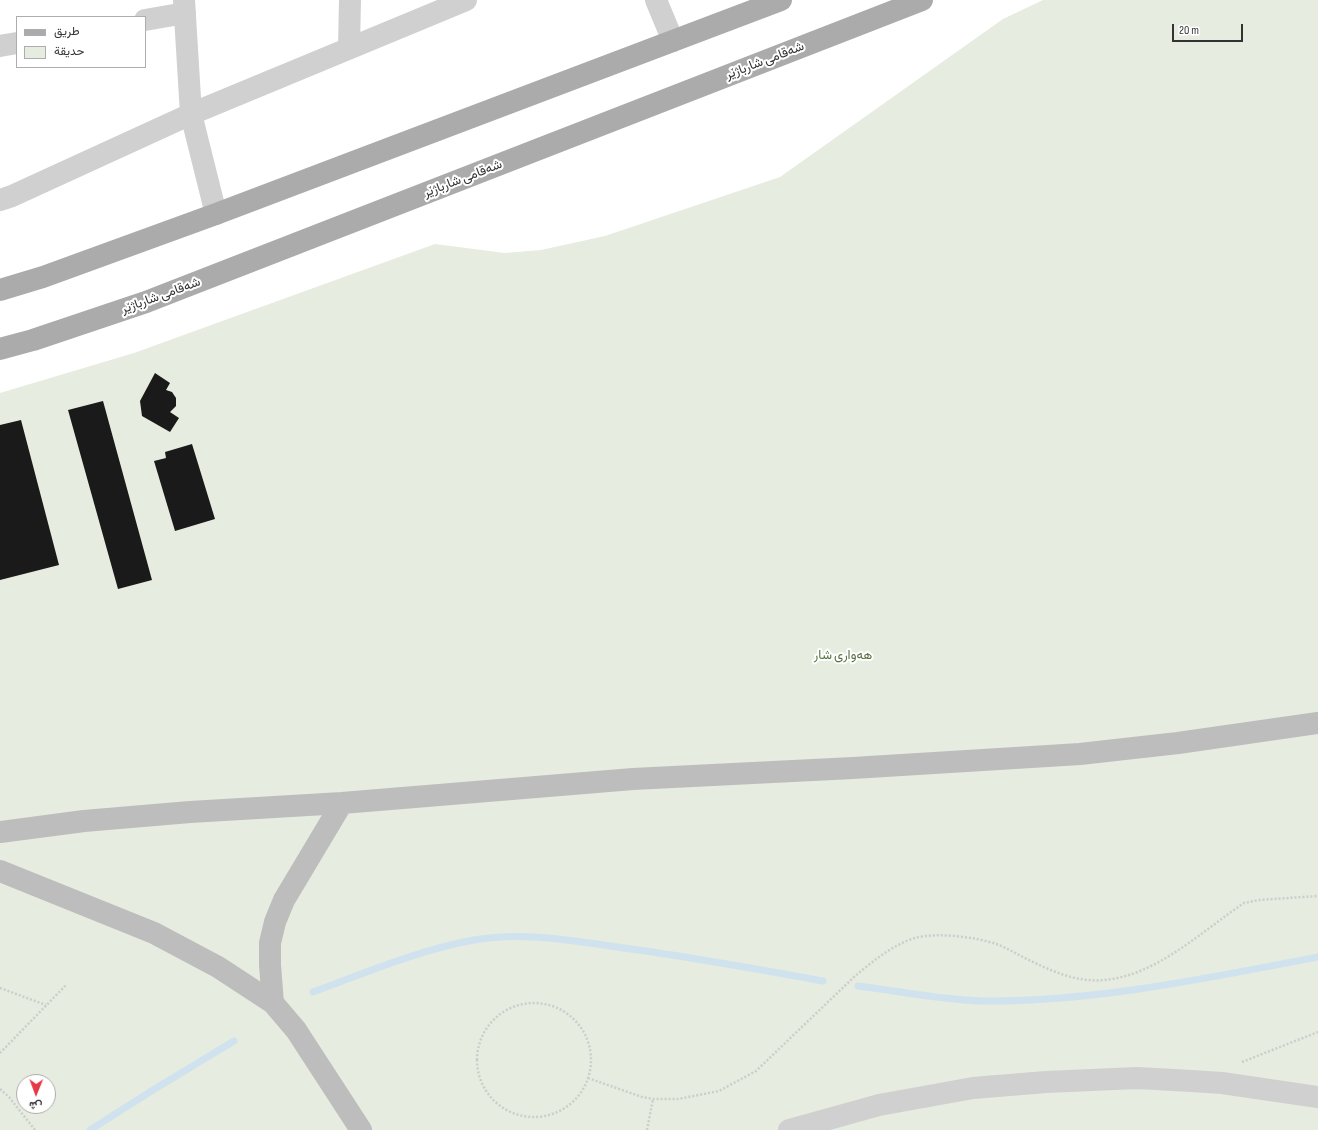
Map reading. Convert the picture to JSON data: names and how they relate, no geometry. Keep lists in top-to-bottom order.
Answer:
{
  "streets": {
    "main road": ["شەقامی شارباژێر"]
  },
  "parks": ["هەواری شار"],
  "legend": ["طريق", "حديقة"],
  "scale_bar": "20 m",
  "north": "bottom"
}
